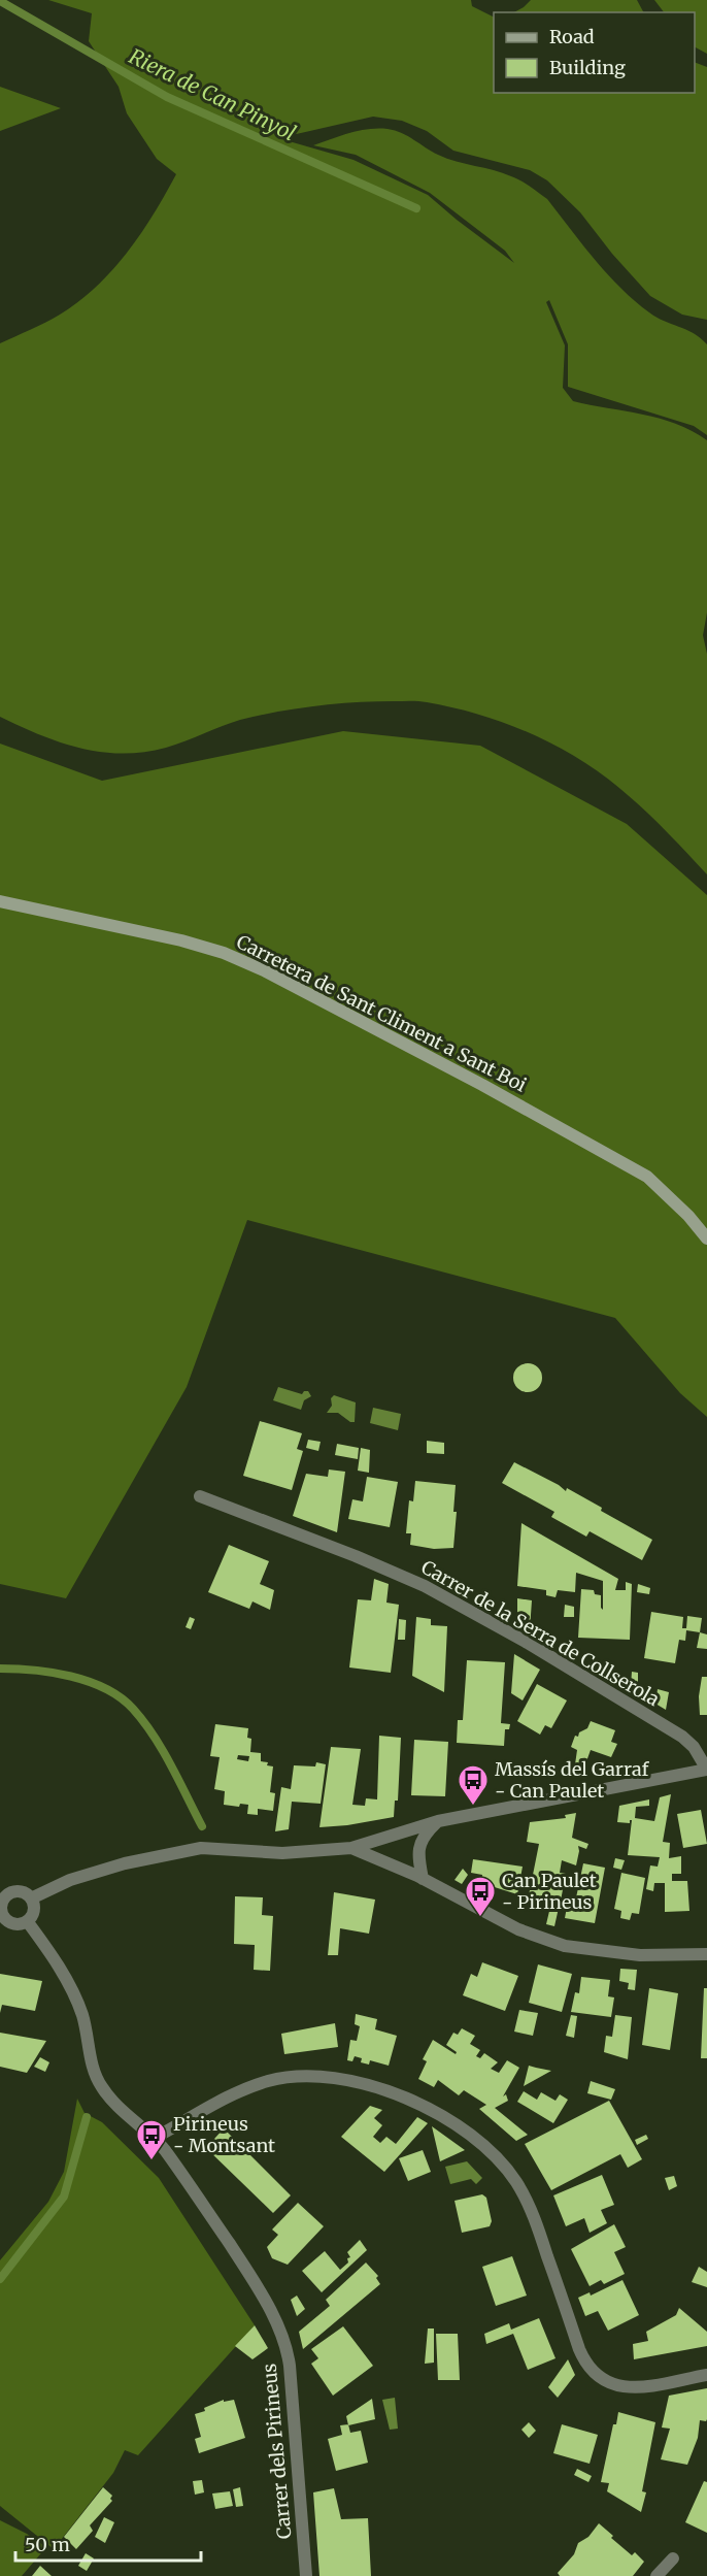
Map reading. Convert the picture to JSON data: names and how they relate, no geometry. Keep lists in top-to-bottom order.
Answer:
{
  "streets": {
    "street": ["Carretera de Sant Climent a Sant Boi", "Carrer de la Serra de Collserola", "Carrer dels Pirineus"]
  },
  "water": ["Riera de Can Pinyol"],
  "places": {
    "bus stop": ["Massís del Garraf - Can Paulet", "Can Paulet - Pirineus", "Pirineus - Montsant"]
  },
  "legend": ["Road", "Building"],
  "scale_bar": "50 m"
}
